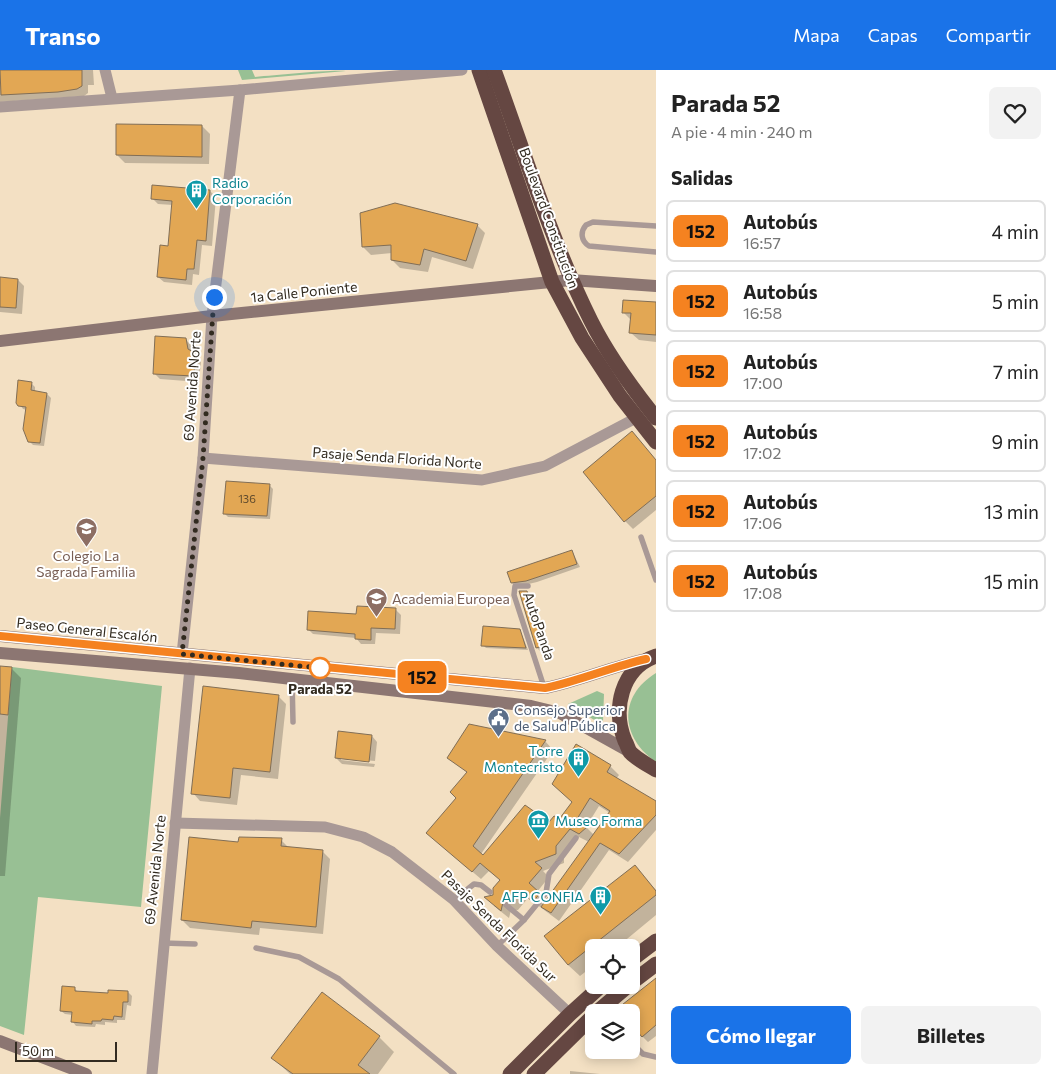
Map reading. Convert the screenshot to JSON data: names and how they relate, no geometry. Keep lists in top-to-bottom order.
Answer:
{
  "streets": {
    "highway": ["Boulevard Constitución"],
    "main road": ["1a Calle Poniente", "Paseo General Escalón"],
    "street": ["69 Avenida Norte", "Pasaje Senda Florida Norte", "Pasaje Senda Florida Sur"],
    "lane": ["AutoPanda"]
  },
  "crossings": [
    ["Boulevard Constitución", "1a Calle Poniente"],
    ["Boulevard Constitución", "Pasaje Senda Florida Norte"],
    ["1a Calle Poniente", "69 Avenida Norte"],
    ["69 Avenida Norte", "Pasaje Senda Florida Norte"],
    ["69 Avenida Norte", "Paseo General Escalón"],
    ["69 Avenida Norte", "Pasaje Senda Florida Sur"],
    ["AutoPanda", "Paseo General Escalón"]
  ],
  "places": {
    "building": ["Radio Corporación", "Torre Montecristo", "AFP CONFIA"],
    "school or university": ["Colegio La Sagrada Familia", "Academia Europea"],
    "other": ["Parada 52"],
    "public building": ["Consejo Superior de Salud Pública"],
    "museum": ["Museo Forma"]
  },
  "lines": ["bus line 152"],
  "house_numbers": ["136"],
  "scale_bar": "50 m",
  "page": {
    "header": "Transo",
    "nav": ["Mapa", "Capas", "Compartir"],
    "on_map": "152",
    "heading": [
      ["Parada 52", "A pie · 4 min · 240 m"],
      "Salidas"
    ],
    "list": [
      {
        "mark": "152",
        "name": "Autobús",
        "note": "16:57",
        "value": "4 min"
      },
      {
        "mark": "152",
        "name": "Autobús",
        "note": "16:58",
        "value": "5 min"
      },
      {
        "mark": "152",
        "name": "Autobús",
        "note": "17:00",
        "value": "7 min"
      },
      {
        "mark": "152",
        "name": "Autobús",
        "note": "17:02",
        "value": "9 min"
      },
      {
        "mark": "152",
        "name": "Autobús",
        "note": "17:06",
        "value": "13 min"
      },
      {
        "mark": "152",
        "name": "Autobús",
        "note": "17:08",
        "value": "15 min"
      }
    ],
    "buttons": ["Cómo llegar", "Billetes"],
    "scale": "50 m"
  }
}
